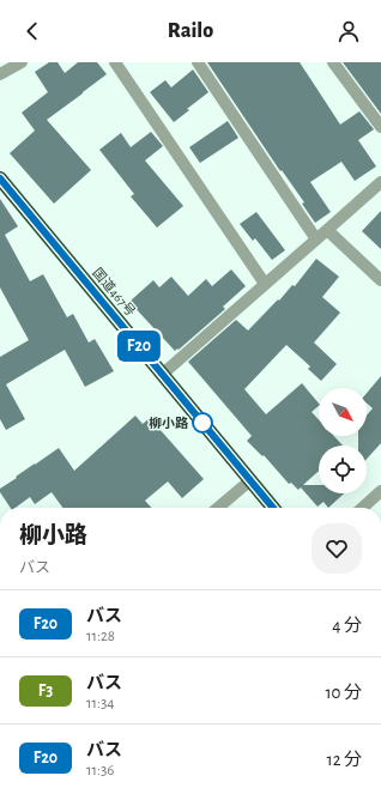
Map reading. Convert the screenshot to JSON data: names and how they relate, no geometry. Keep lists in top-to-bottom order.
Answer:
{
  "streets": {
    "highway": ["国道467号"]
  },
  "places": ["柳小路"],
  "lines": ["bus line F20"],
  "north": "bottom right",
  "page": {
    "header": "Railo",
    "on_map": "F20",
    "heading": ["柳小路", "バス"],
    "list": [
      {
        "mark": "F20",
        "name": "バス",
        "note": "11:28",
        "value": "4 分"
      },
      {
        "mark": "F3",
        "name": "バス",
        "note": "11:34",
        "value": "10 分"
      },
      {
        "mark": "F20",
        "name": "バス",
        "note": "11:36",
        "value": "12 分"
      }
    ]
  }
}
